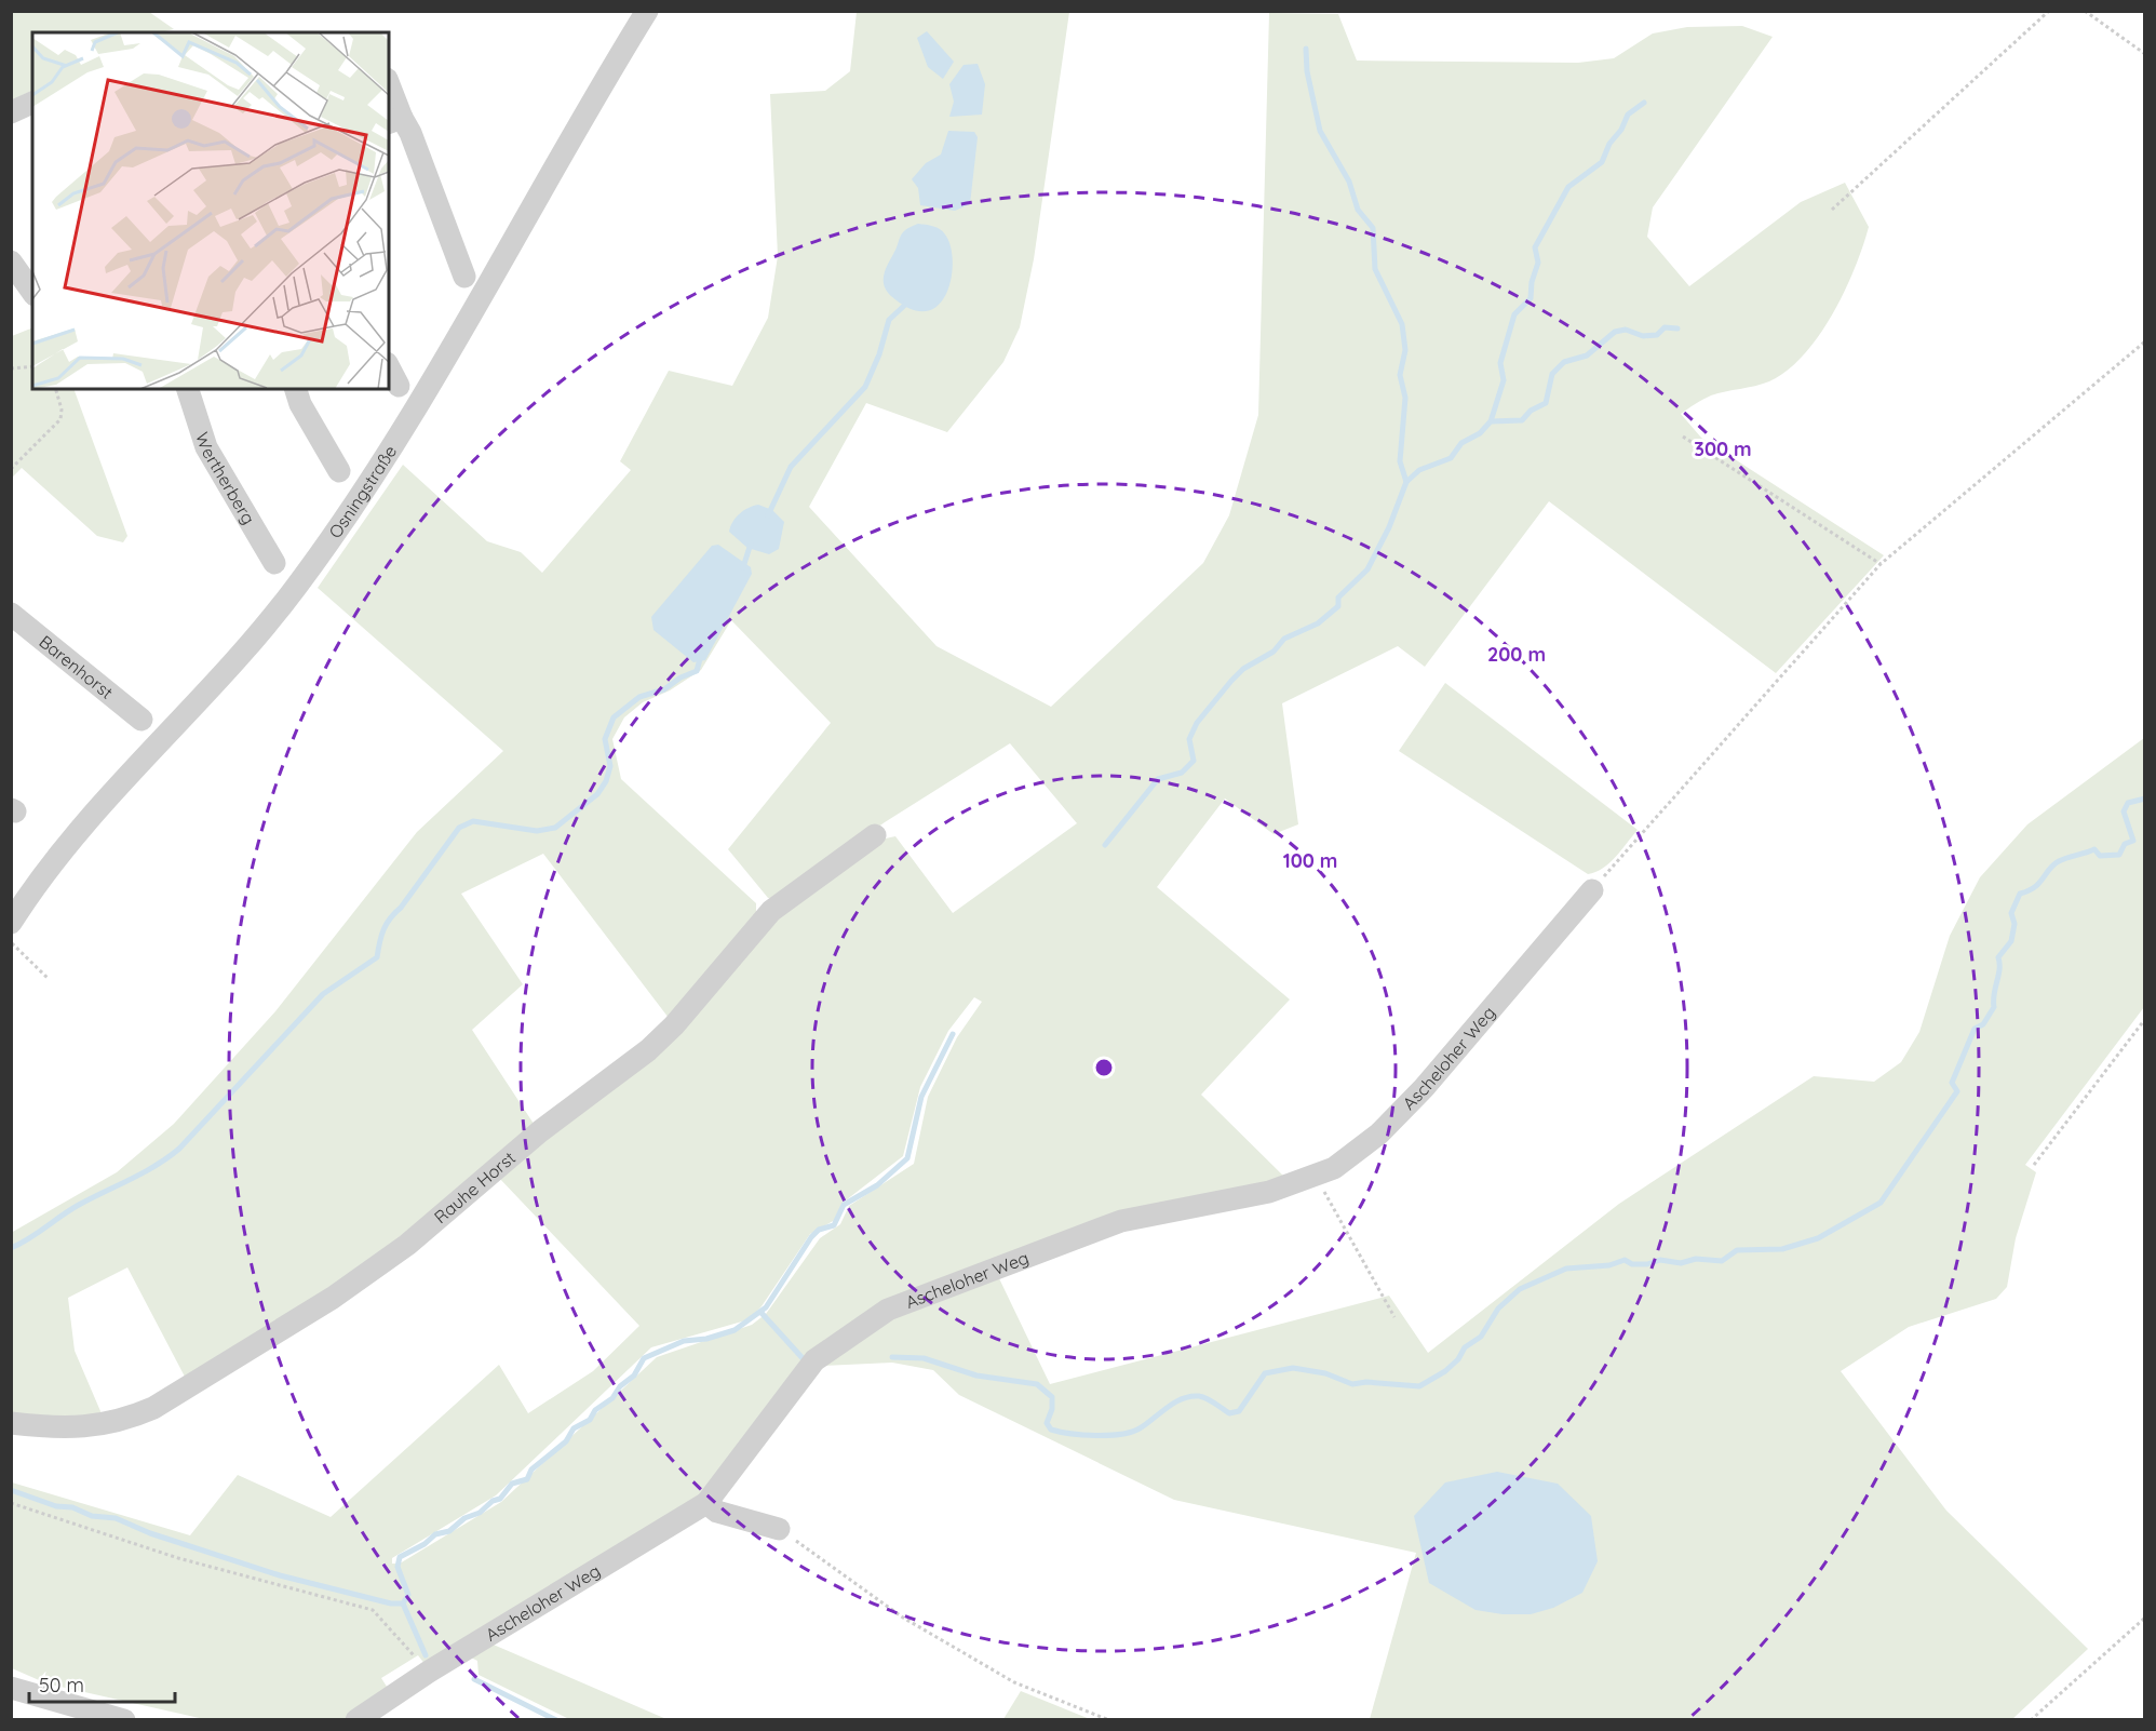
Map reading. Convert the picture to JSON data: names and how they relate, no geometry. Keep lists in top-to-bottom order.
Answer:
{
  "streets": {
    "street": [
      "Wertherberg",
      "Osningstraße",
      "Barenhorst",
      "Ascheloher Weg",
      "Rauhe Horst"
    ]
  },
  "scale_bar": "50 m",
  "rings": ["300 m", "200 m", "100 m"]
}
